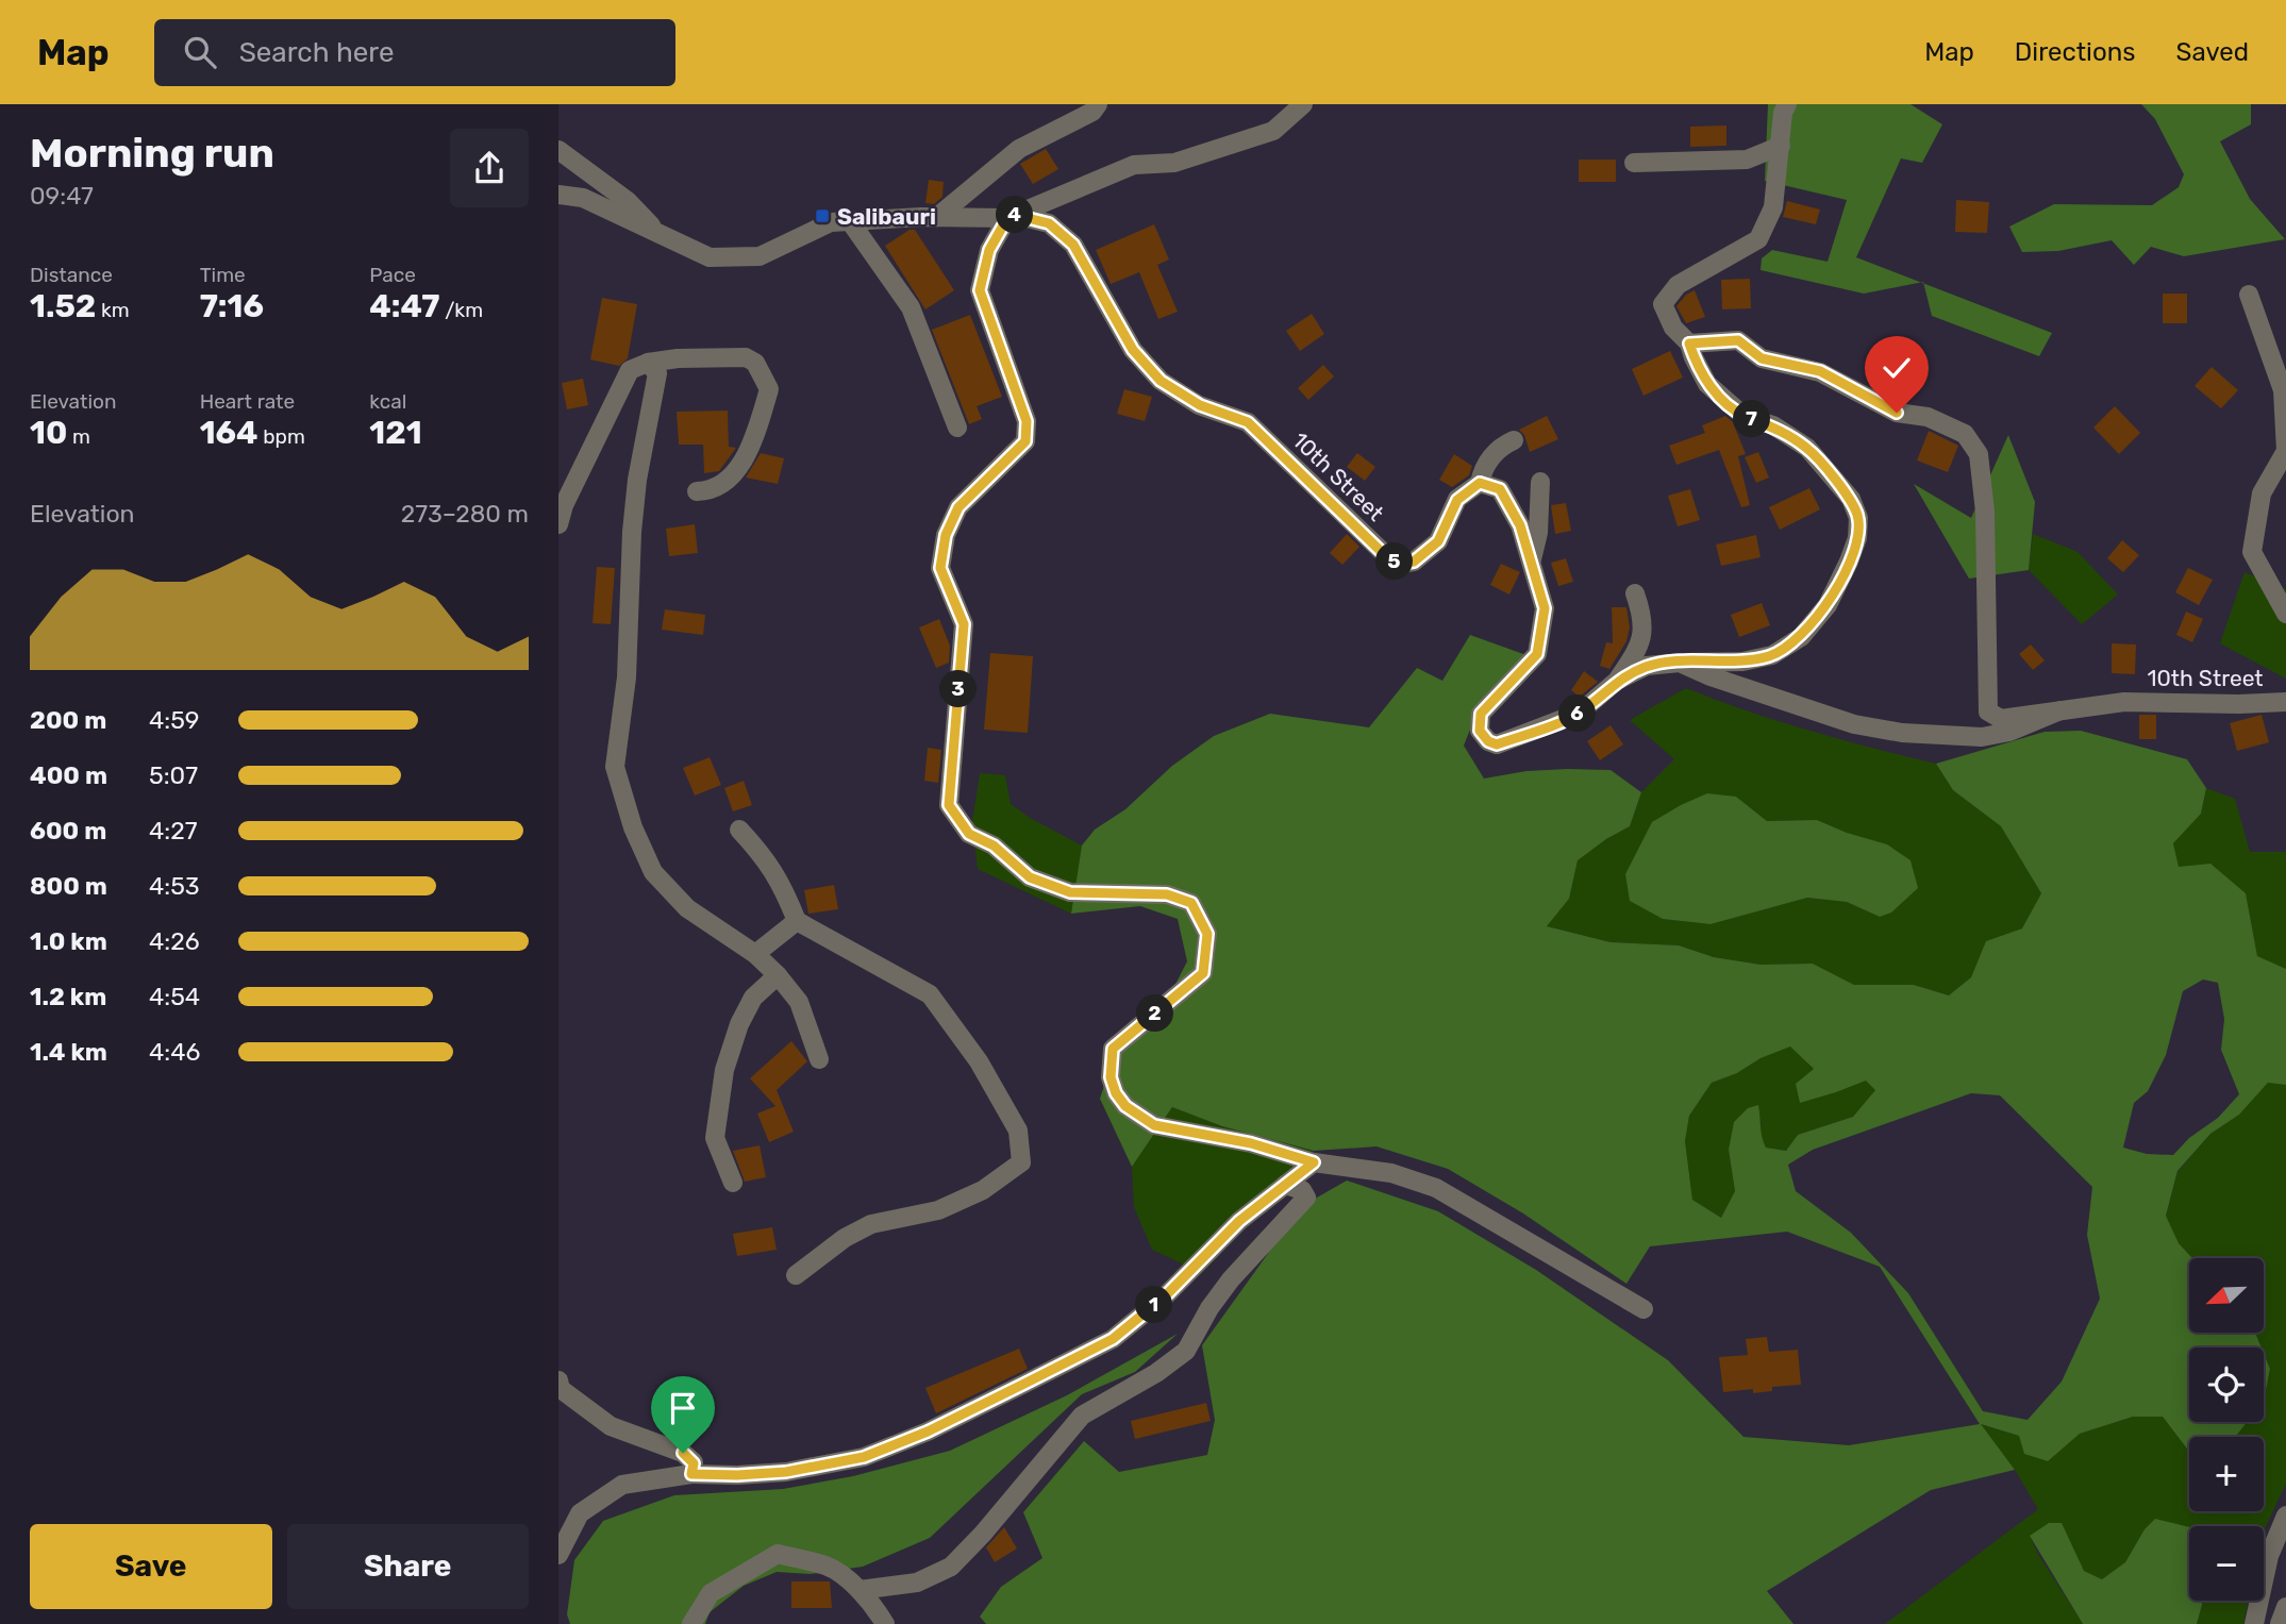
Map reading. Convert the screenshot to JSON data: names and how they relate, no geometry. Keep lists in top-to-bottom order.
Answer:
{
  "streets": {
    "street": ["10th Street"]
  },
  "places": {
    "transit": ["Salibauri"]
  },
  "north": "bottom left",
  "page": {
    "header": "Map",
    "search": "Search here",
    "nav": ["Map", "Directions", "Saved"],
    "heading": ["Morning run", "09:47"],
    "pins": [
      "4",
      "7",
      "5",
      "3",
      "6",
      "2",
      "1"
    ],
    "stats": [
      ["Distance", "1.52 km"],
      ["Time", "7:16"],
      ["Pace", "4:47 /km"],
      ["Elevation", "10 m"],
      ["Heart rate", "164 bpm"],
      ["kcal", "121"]
    ],
    "chart": ["Elevation", "273–280 m"],
    "list": [
      {
        "name": "200 m",
        "note": "4:59"
      },
      {
        "name": "400 m",
        "note": "5:07"
      },
      {
        "name": "600 m",
        "note": "4:27"
      },
      {
        "name": "800 m",
        "note": "4:53"
      },
      {
        "name": "1.0 km",
        "note": "4:26"
      },
      {
        "name": "1.2 km",
        "note": "4:54"
      },
      {
        "name": "1.4 km",
        "note": "4:46"
      }
    ],
    "map_buttons": ["+", "−"],
    "buttons": ["Save", "Share"]
  }
}
